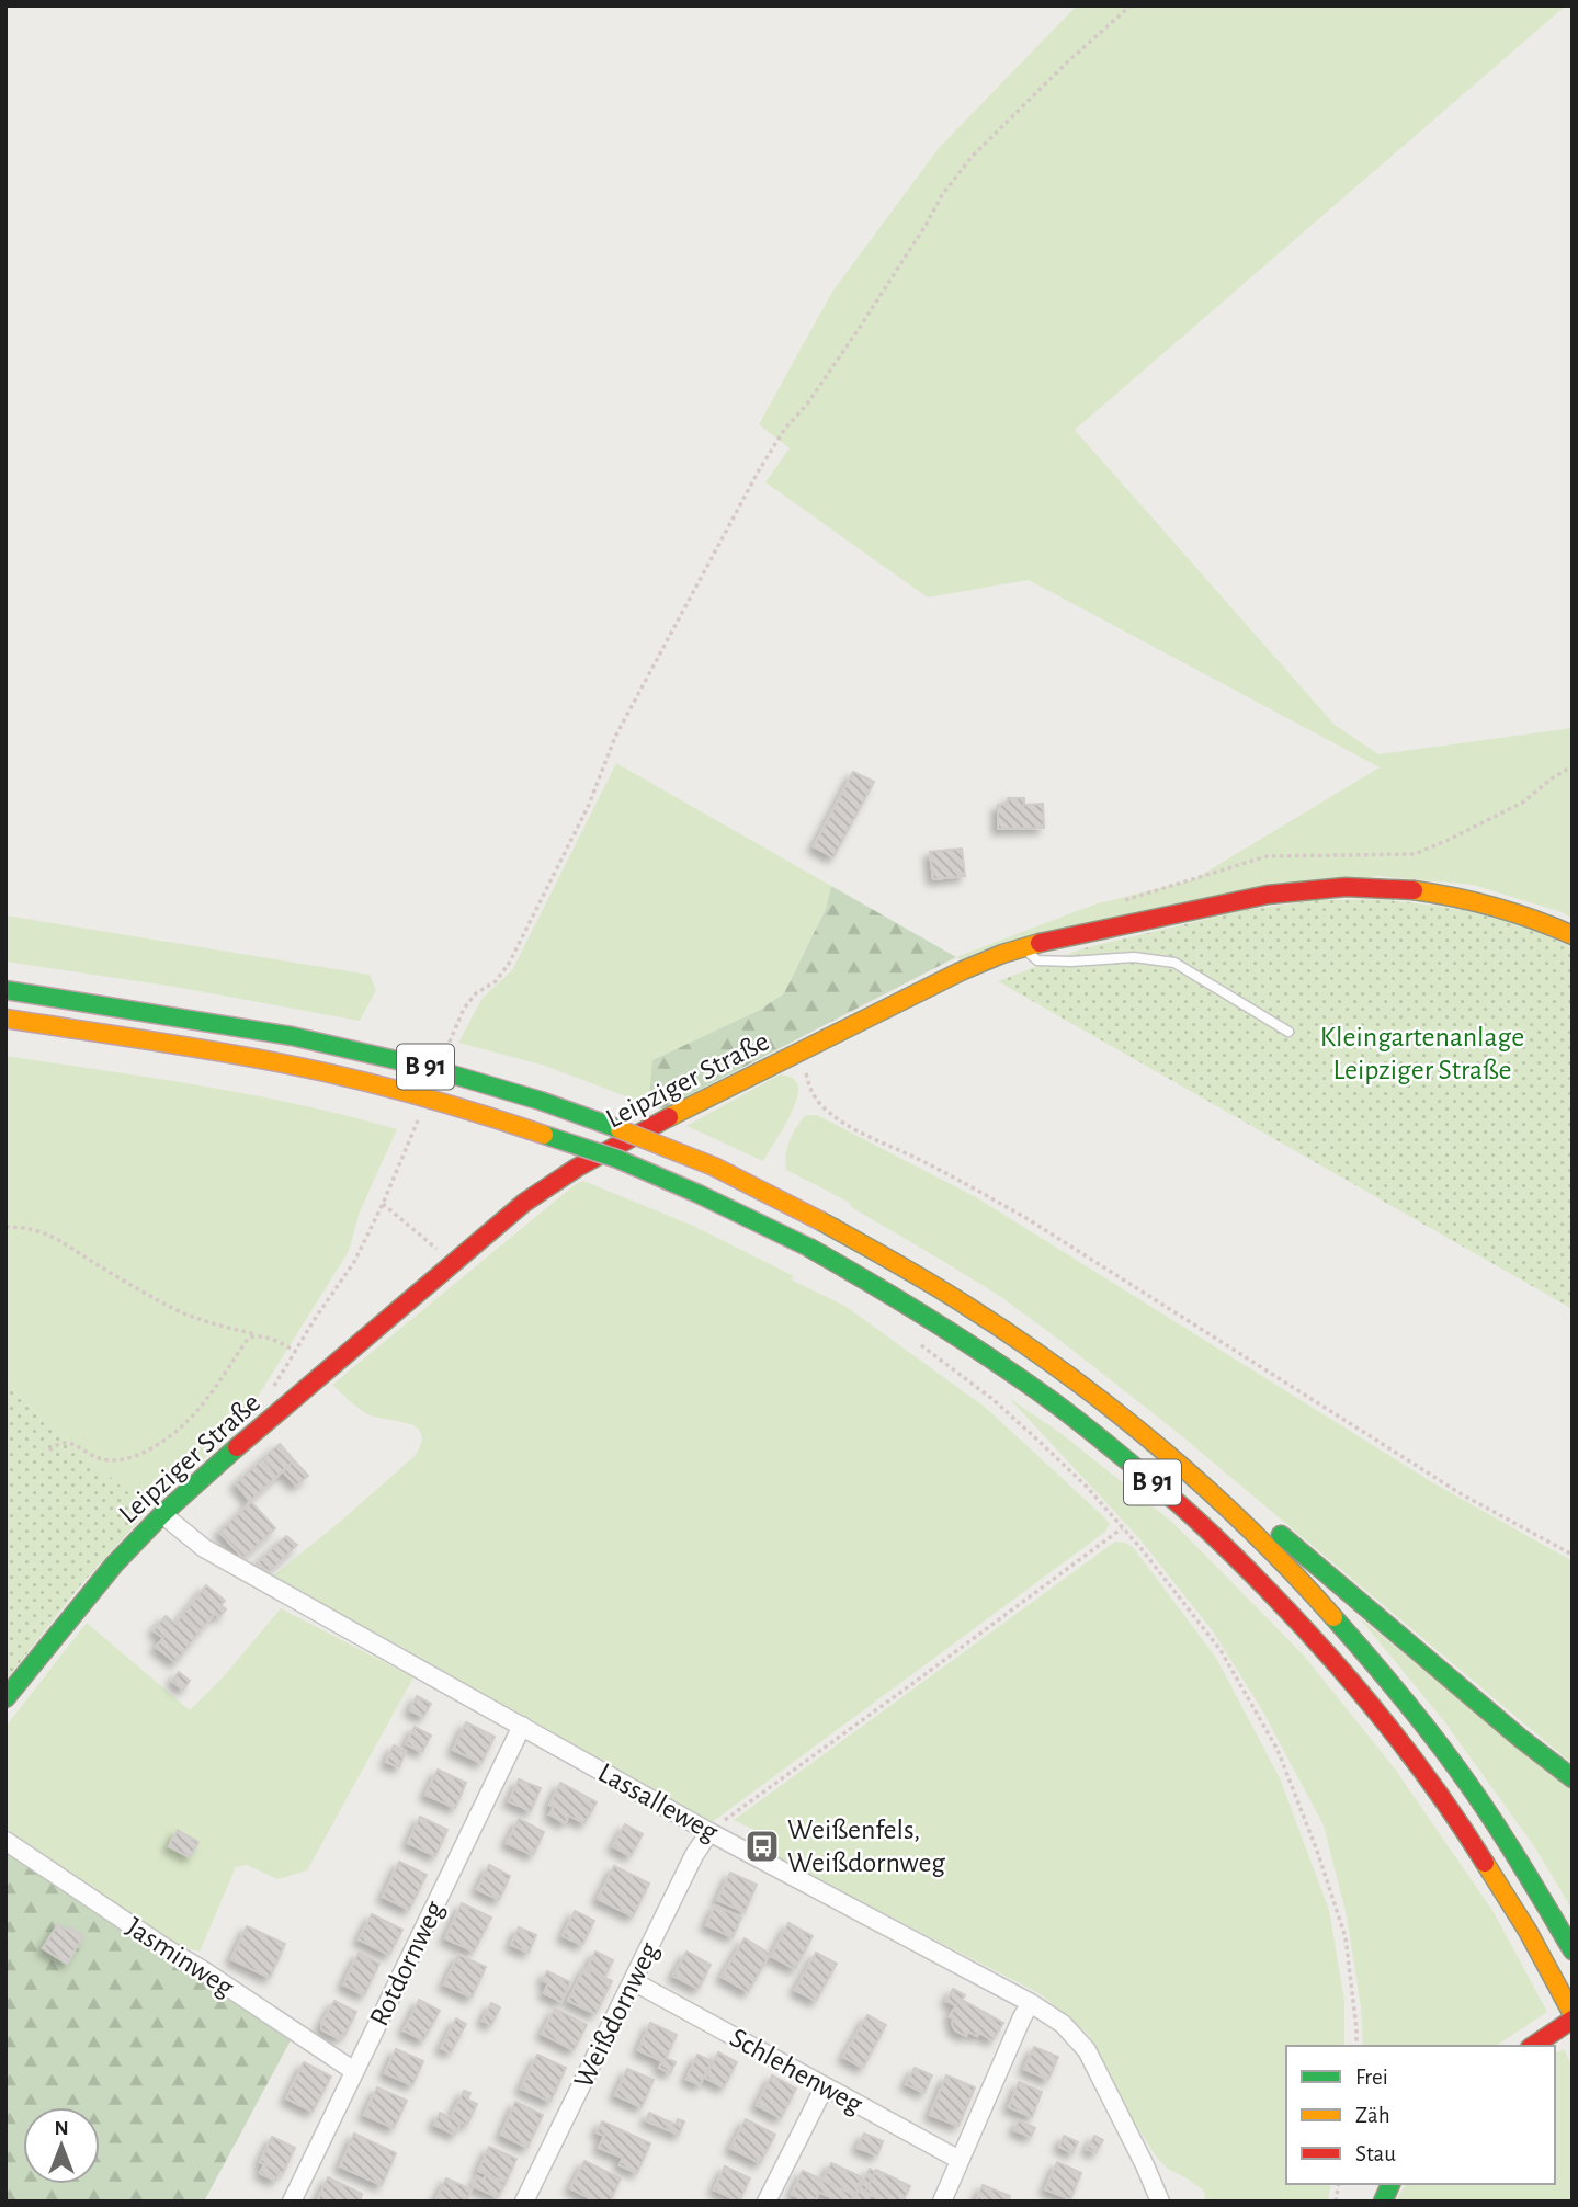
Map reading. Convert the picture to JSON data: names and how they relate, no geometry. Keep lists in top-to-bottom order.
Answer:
{
  "streets": {
    "main road": ["B 91", "Leipziger Straße"],
    "street": [
      "Lassalleweg",
      "Jasminweg",
      "Rotdornweg",
      "Weißdornweg",
      "Schlehenweg"
    ]
  },
  "crossings": [
    ["Leipziger Straße", "Lassalleweg"],
    ["Lassalleweg", "Rotdornweg"],
    ["Lassalleweg", "Weißdornweg"],
    ["Jasminweg", "Rotdornweg"],
    ["Weißdornweg", "Schlehenweg"]
  ],
  "parks": ["Kleingartenanlage Leipziger Straße"],
  "places": {
    "bus stop": ["Weißenfels, Weißdornweg"]
  },
  "legend": ["Frei", "Zäh", "Stau"],
  "north": "top"
}
